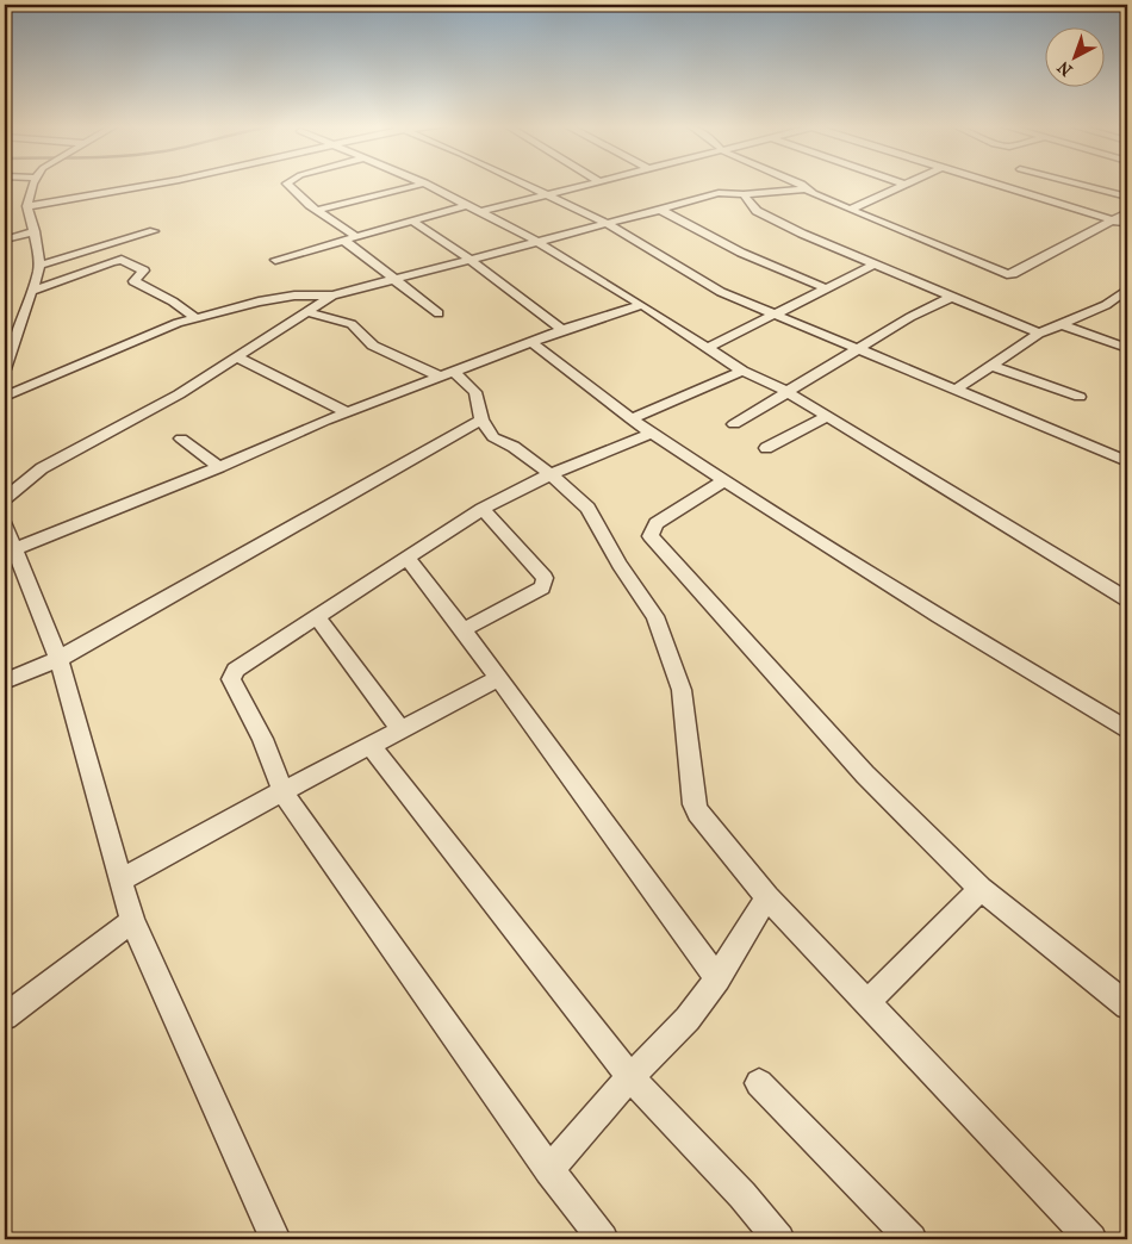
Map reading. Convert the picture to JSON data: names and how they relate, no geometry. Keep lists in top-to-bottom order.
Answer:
{
  "north": "bottom left"
}
